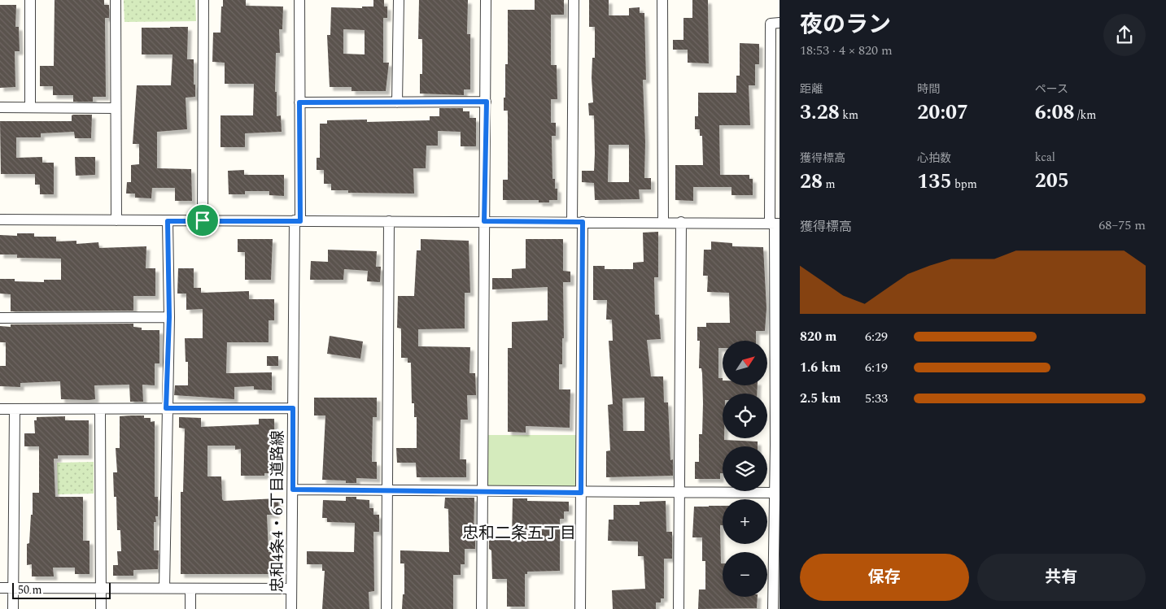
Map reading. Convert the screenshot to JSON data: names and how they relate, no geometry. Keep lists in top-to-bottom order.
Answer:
{
  "streets": {
    "street": ["忠和4条4・6丁目道路線"]
  },
  "districts": ["忠和二条五丁目"],
  "scale_bar": "50 m",
  "north": "top right",
  "page": {
    "heading": ["夜のラン", "18:53 · 4 × 820 m"],
    "stats": [
      ["距離", "3.28 km"],
      ["時間", "20:07"],
      ["ペース", "6:08 /km"],
      ["獲得標高", "28 m"],
      ["心拍数", "135 bpm"],
      ["kcal", "205"]
    ],
    "chart": ["獲得標高", "68–75 m"],
    "list": [
      {
        "name": "820 m",
        "note": "6:29"
      },
      {
        "name": "1.6 km",
        "note": "6:19"
      },
      {
        "name": "2.5 km",
        "note": "5:33"
      }
    ],
    "map_buttons": ["+", "−"],
    "buttons": ["保存", "共有"],
    "scale": "50 m"
  }
}
